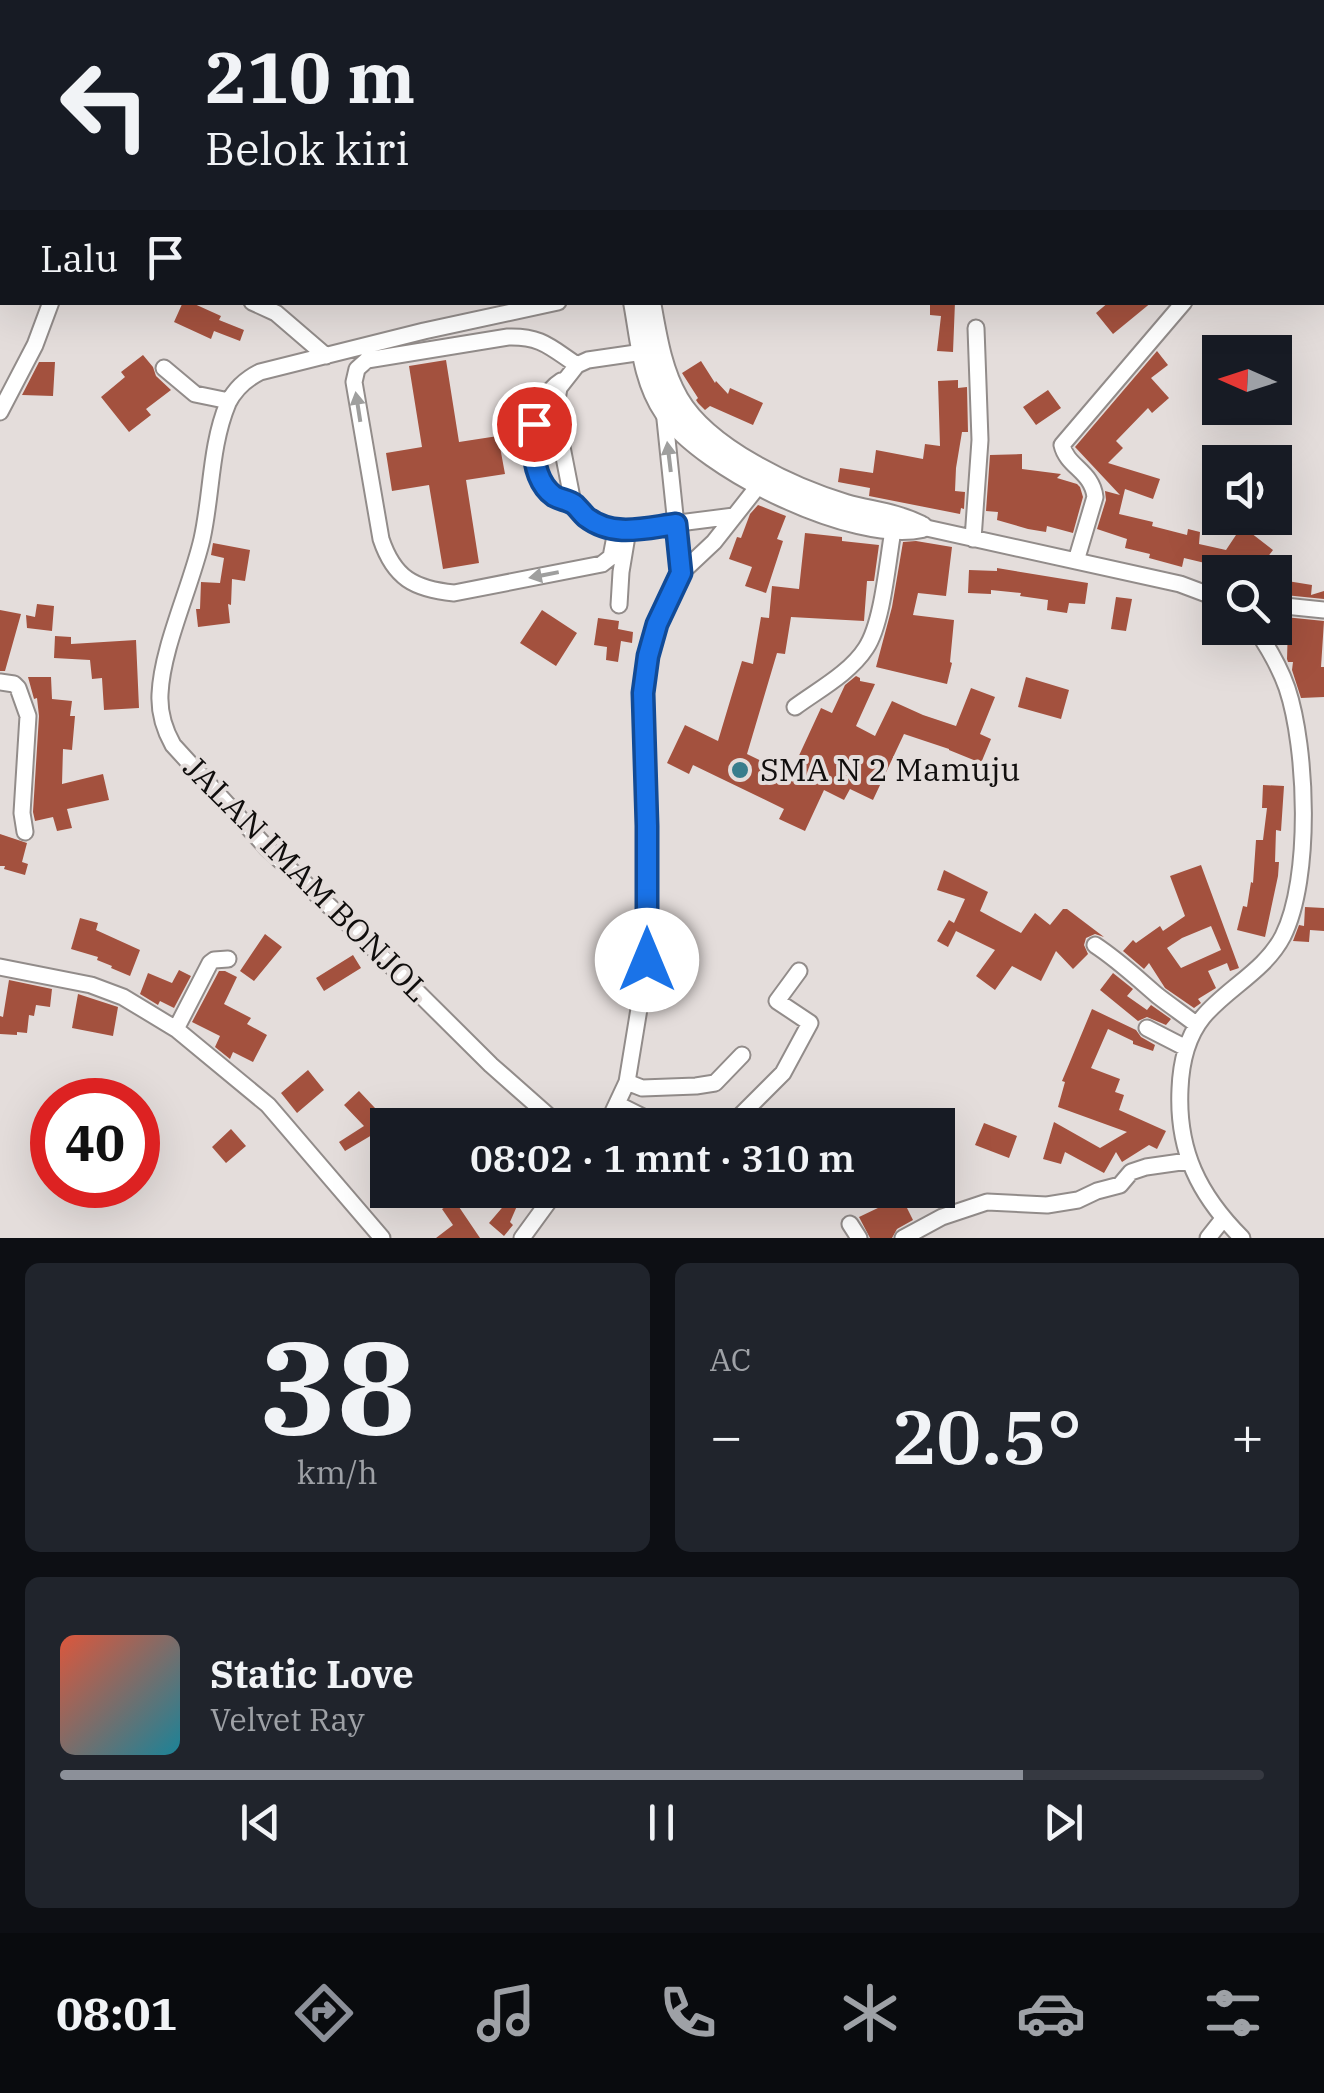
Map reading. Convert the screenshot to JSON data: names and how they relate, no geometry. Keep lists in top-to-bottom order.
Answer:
{
  "streets": {
    "street": ["JALAN IMAM BONJOL"]
  },
  "places": ["SMA N 2 Mamuju"],
  "north": "left",
  "page": {
    "turn": ["210 m", "Belok kiri"],
    "then": "Lalu",
    "limit": "40",
    "trip": "08:02 · 1 mnt · 310 m",
    "tile": [
      ["38", "km/h"],
      "AC"
    ],
    "heat": ["−", "20.5°", "+"],
    "song": ["Static Love", "Velvet Ray"],
    "tabs": "08:01"
  }
}
